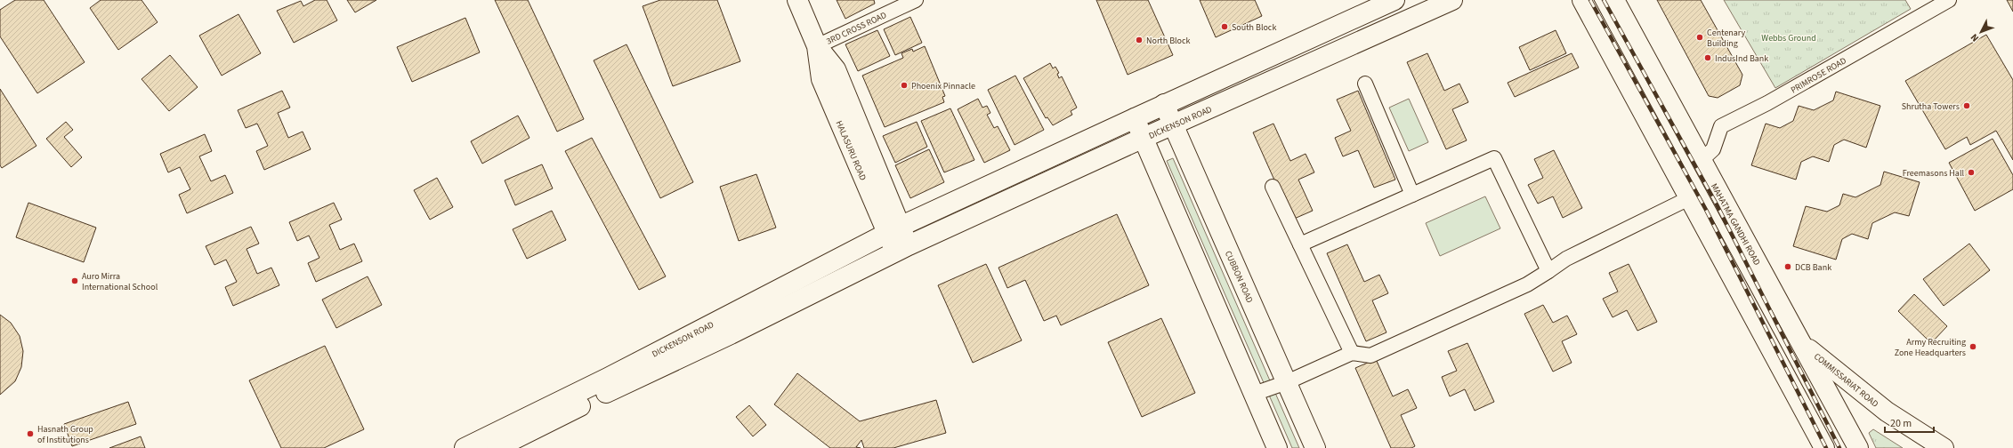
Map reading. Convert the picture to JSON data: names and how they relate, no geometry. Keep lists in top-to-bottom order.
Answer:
{
  "streets": {
    "main road": [
      "DICKENSON ROAD",
      "HALASURU ROAD",
      "MAHATMA GANDHI ROAD",
      "CUBBON ROAD",
      "COMMISSARIAT ROAD"
    ],
    "street": ["3RD CROSS ROAD", "PRIMROSE ROAD"]
  },
  "crossings": [
    ["3RD CROSS ROAD", "HALASURU ROAD"],
    ["PRIMROSE ROAD", "MAHATMA GANDHI ROAD"],
    ["DICKENSON ROAD", "HALASURU ROAD"],
    ["DICKENSON ROAD", "CUBBON ROAD"],
    ["MAHATMA GANDHI ROAD", "COMMISSARIAT ROAD"]
  ],
  "parks": ["Webbs Ground"],
  "places": [
    "South Block",
    "Centenary Building",
    "North Block",
    "IndusInd Bank",
    "Phoenix Pinnacle",
    "Shrutha Towers",
    "Freemasons Hall",
    "DCB Bank",
    "Auro Mirra International School",
    "Army Recruiting Zone Headquarters",
    "Hasnath Group of Institutions"
  ],
  "scale_bar": "20 m",
  "north": "bottom left"
}
